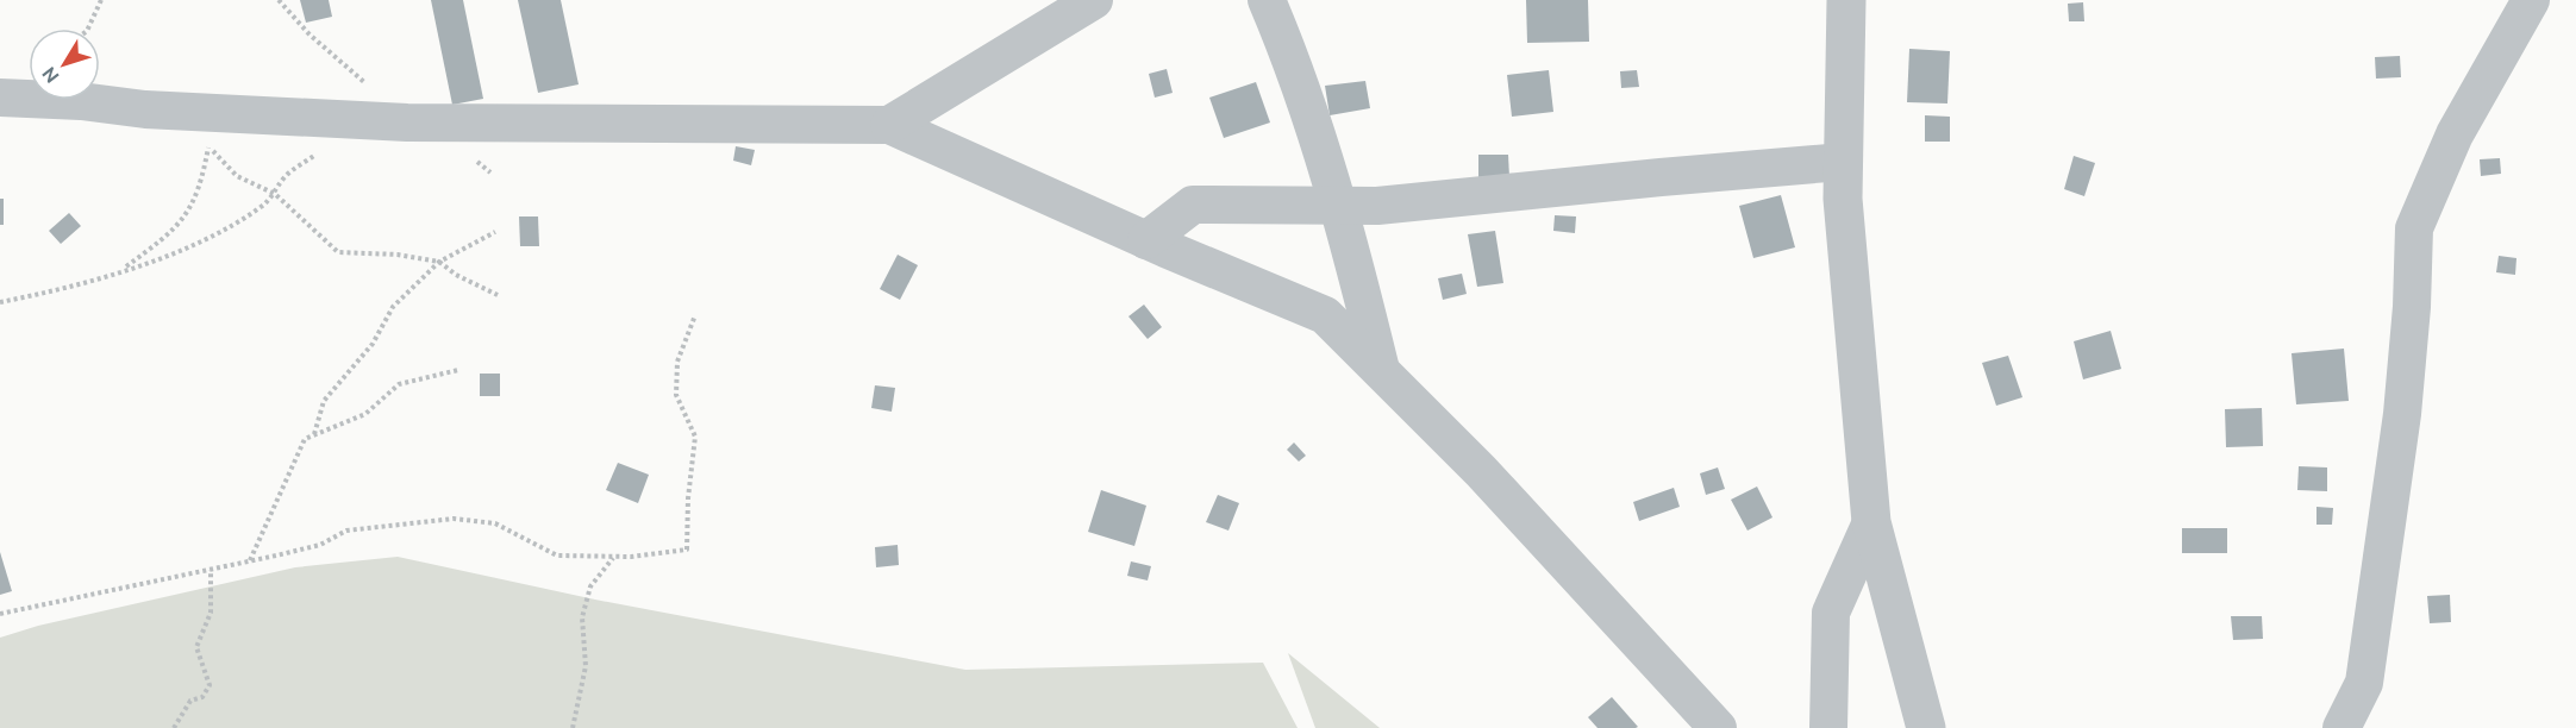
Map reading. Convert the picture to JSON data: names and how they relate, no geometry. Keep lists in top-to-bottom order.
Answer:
{
  "north": "bottom left"
}
